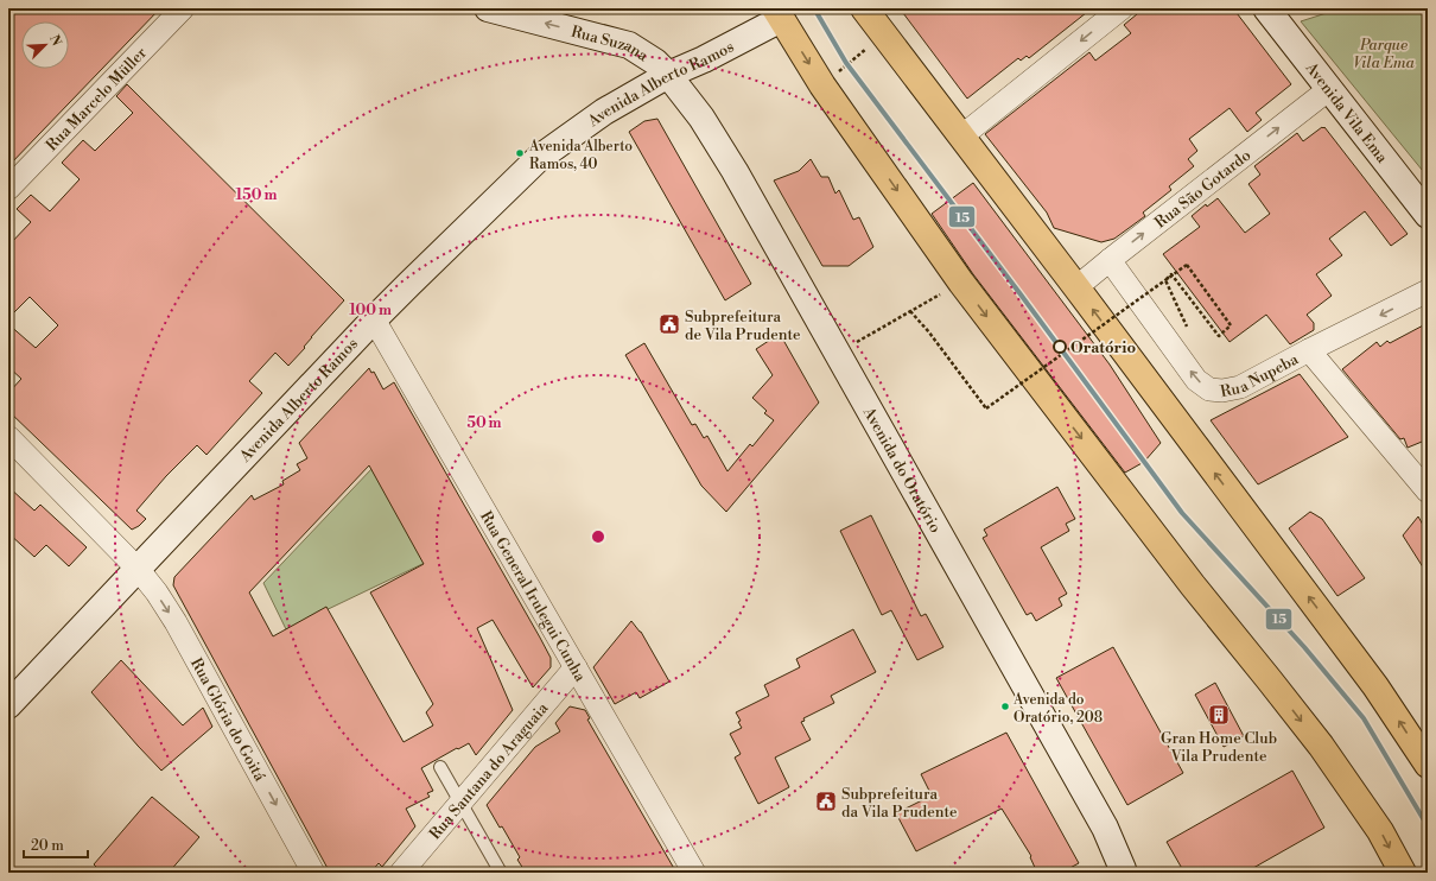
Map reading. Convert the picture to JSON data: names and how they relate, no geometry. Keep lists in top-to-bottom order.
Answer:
{
  "streets": {
    "main road": [
      "Rua Suzana",
      "Avenida Alberto Ramos",
      "Avenida Vila Ema",
      "Avenida do Oratório"
    ],
    "street": [
      "Rua Marcelo Müller",
      "Rua São Gotardo",
      "Rua Nupeba",
      "Rua General Irulegui Cunha",
      "Rua Glória do Goitá",
      "Rua Santana do Araguaia"
    ]
  },
  "crossings": [
    ["Rua Suzana", "Avenida Alberto Ramos"],
    ["Rua Suzana", "Avenida do Oratório"],
    ["Avenida Alberto Ramos", "Avenida do Oratório"],
    ["Avenida Alberto Ramos", "Rua General Irulegui Cunha"],
    ["Avenida Alberto Ramos", "Rua Glória do Goitá"],
    ["Avenida Vila Ema", "Rua São Gotardo"],
    ["Rua São Gotardo", "Rua Nupeba"],
    ["Rua General Irulegui Cunha", "Rua Santana do Araguaia"]
  ],
  "one_way": ["Rua Suzana", "Rua Glória do Goitá"],
  "parks": ["Parque Vila Ema"],
  "places": {
    "other": ["Avenida Alberto Ramos, 40", "Oratório", "Avenida do Oratório, 208"],
    "public building": ["Subprefeitura de Vila Prudente", "Subprefeitura da Vila Prudente"],
    "building": ["Gran Home Club Vila Prudente"]
  },
  "lines": ["transit line 15"],
  "scale_bar": "20 m",
  "north": "top right",
  "rings": ["150 m", "100 m", "50 m"]
}
